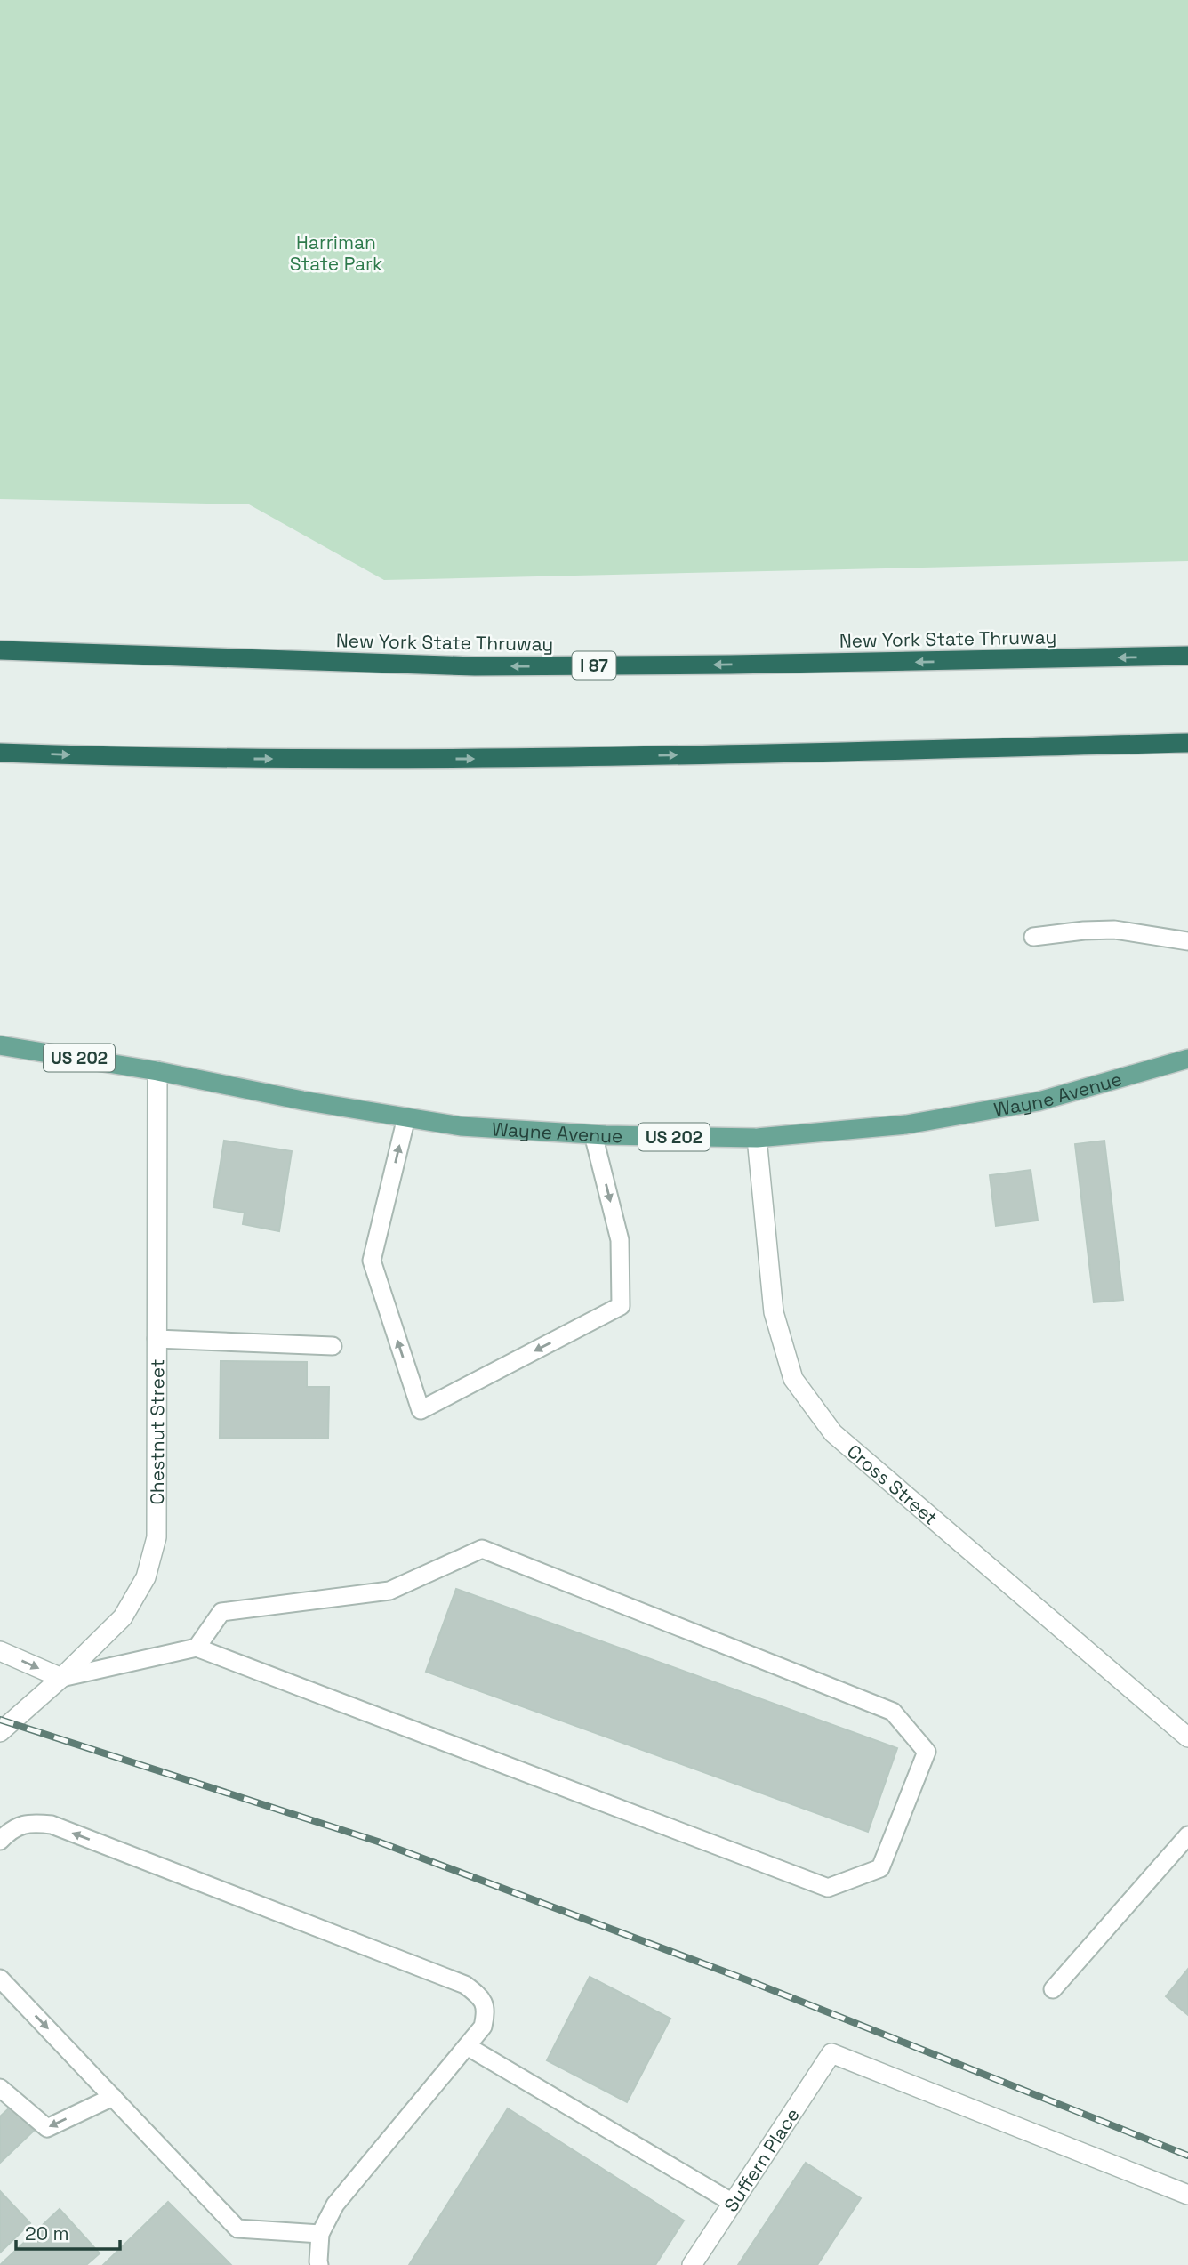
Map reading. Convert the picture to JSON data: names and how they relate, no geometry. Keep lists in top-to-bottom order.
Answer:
{
  "streets": {
    "highway": ["New York State Thruway", "I 87"],
    "main road": ["US 202", "Wayne Avenue"],
    "street": ["Chestnut Street", "Cross Street", "Suffern Place"]
  },
  "crossings": [
    ["Wayne Avenue", "Chestnut Street"],
    ["Wayne Avenue", "Cross Street"]
  ],
  "parks": ["Harriman State Park"],
  "scale_bar": "20 m"
}
